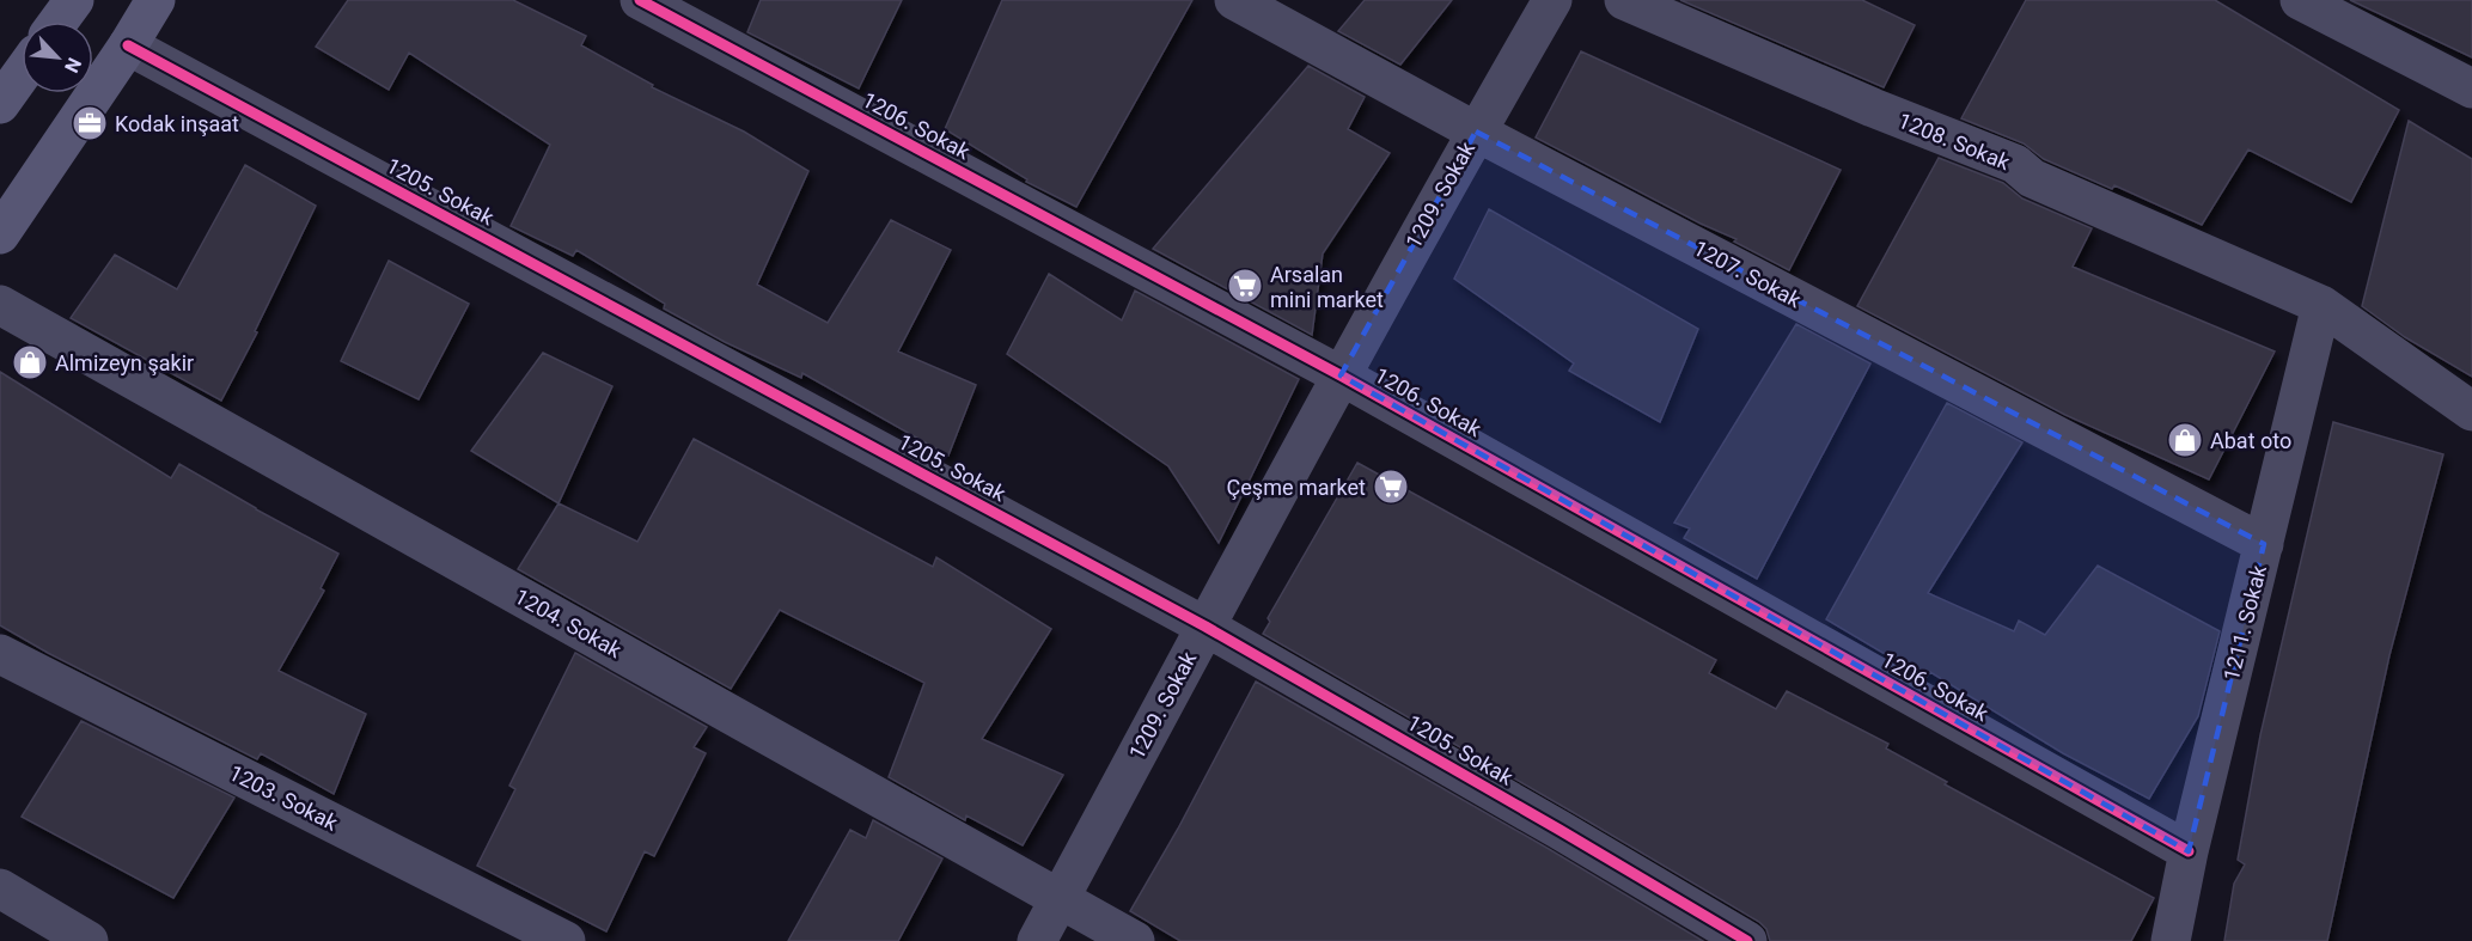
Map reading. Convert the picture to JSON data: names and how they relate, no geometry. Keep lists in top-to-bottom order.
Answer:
{
  "streets": {
    "street": [
      "1206. Sokak",
      "1208. Sokak",
      "1205. Sokak",
      "1209. Sokak",
      "1207. Sokak",
      "1204. Sokak",
      "1211. Sokak",
      "1203. Sokak"
    ]
  },
  "crossings": [
    ["1206. Sokak", "1209. Sokak"],
    ["1206. Sokak", "1211. Sokak"],
    ["1208. Sokak", "1211. Sokak"],
    ["1205. Sokak", "1209. Sokak"],
    ["1209. Sokak", "1207. Sokak"],
    ["1209. Sokak", "1204. Sokak"],
    ["1207. Sokak", "1211. Sokak"]
  ],
  "places": {
    "office": ["Kodak inşaat"],
    "supermarket": ["Arsalan mini market", "Çeşme market"],
    "shop": ["Almizeyn şakir", "Abat oto"]
  },
  "north": "bottom right"
}
